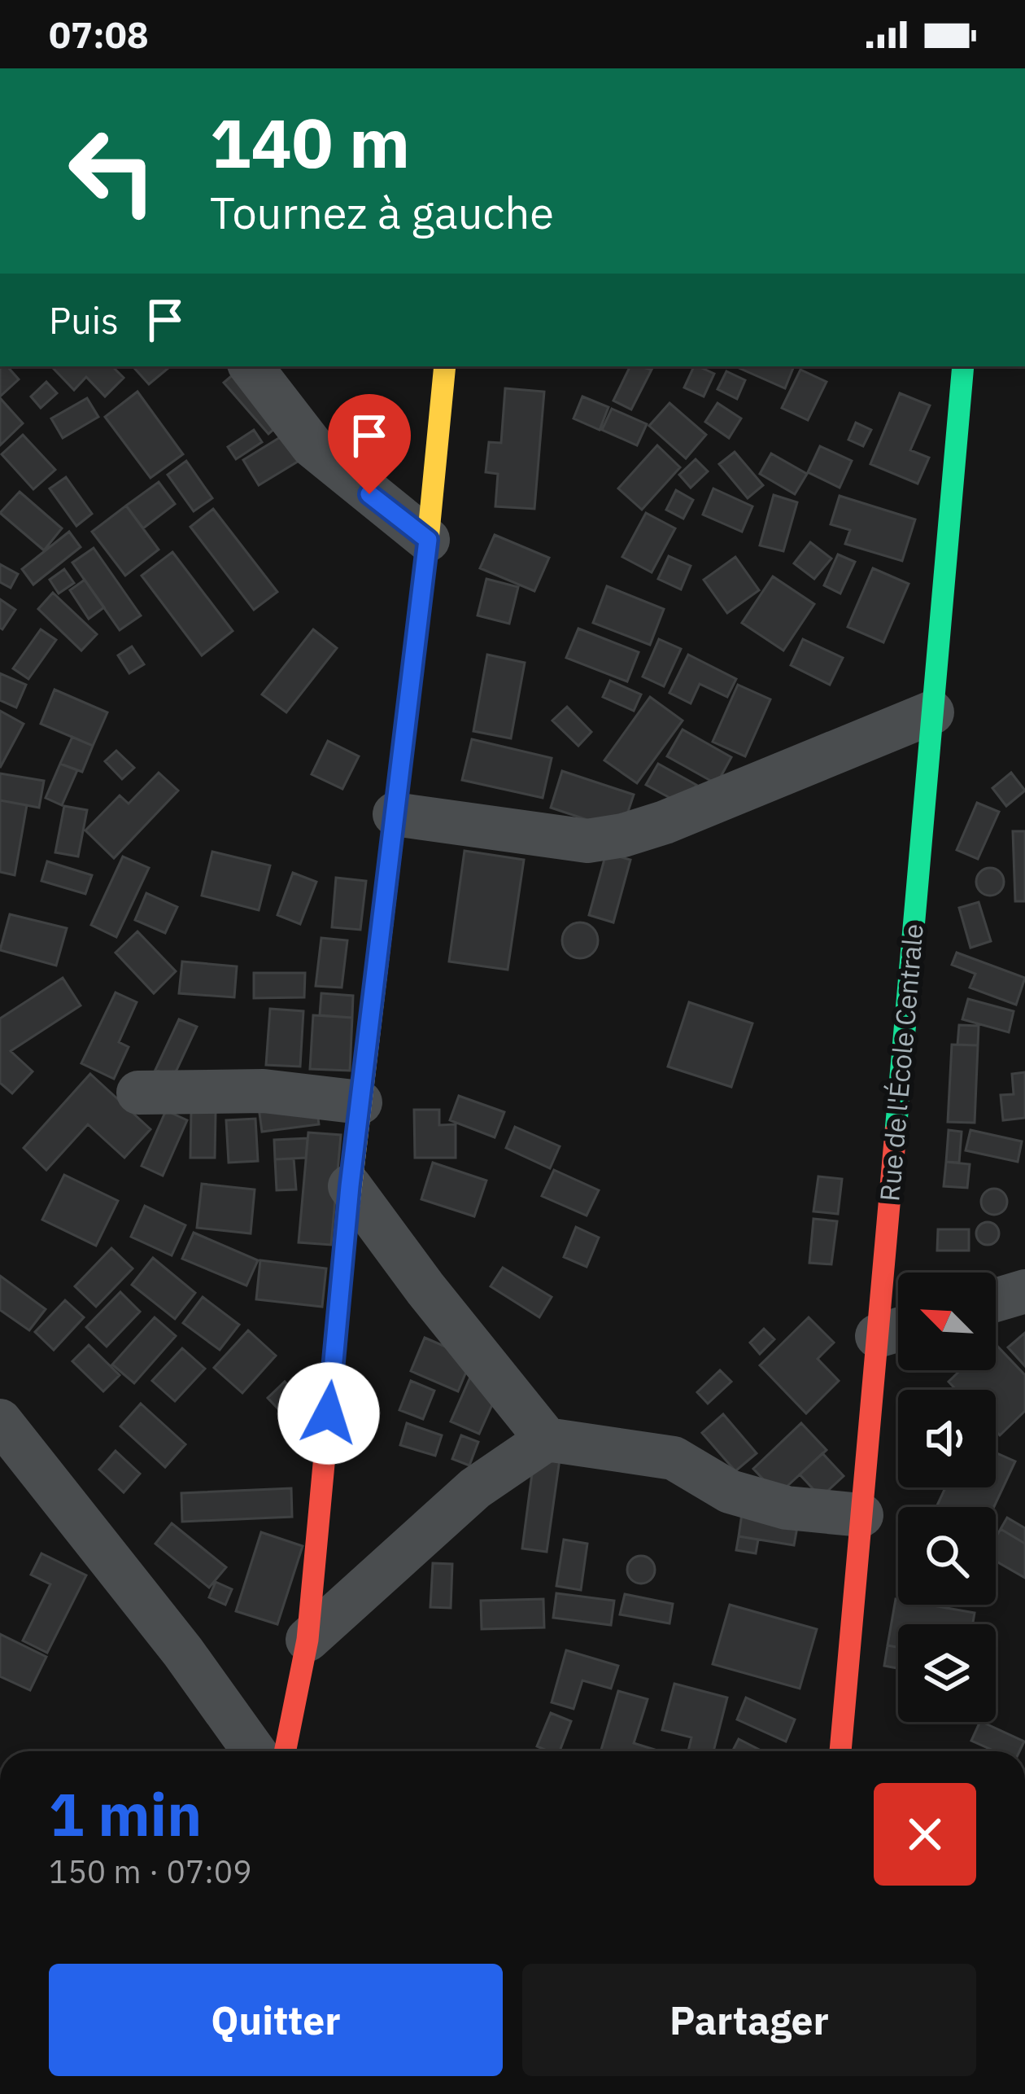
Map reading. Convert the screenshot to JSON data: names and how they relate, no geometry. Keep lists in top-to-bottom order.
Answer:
{
  "streets": {
    "street": ["Rue de l'École Centrale"]
  },
  "north": "top left",
  "page": {
    "status": "07:08",
    "turn": ["140 m", "Tournez à gauche"],
    "then": "Puis",
    "heading": ["1 min", "150 m · 07:09"],
    "buttons": ["Quitter", "Partager"]
  }
}
